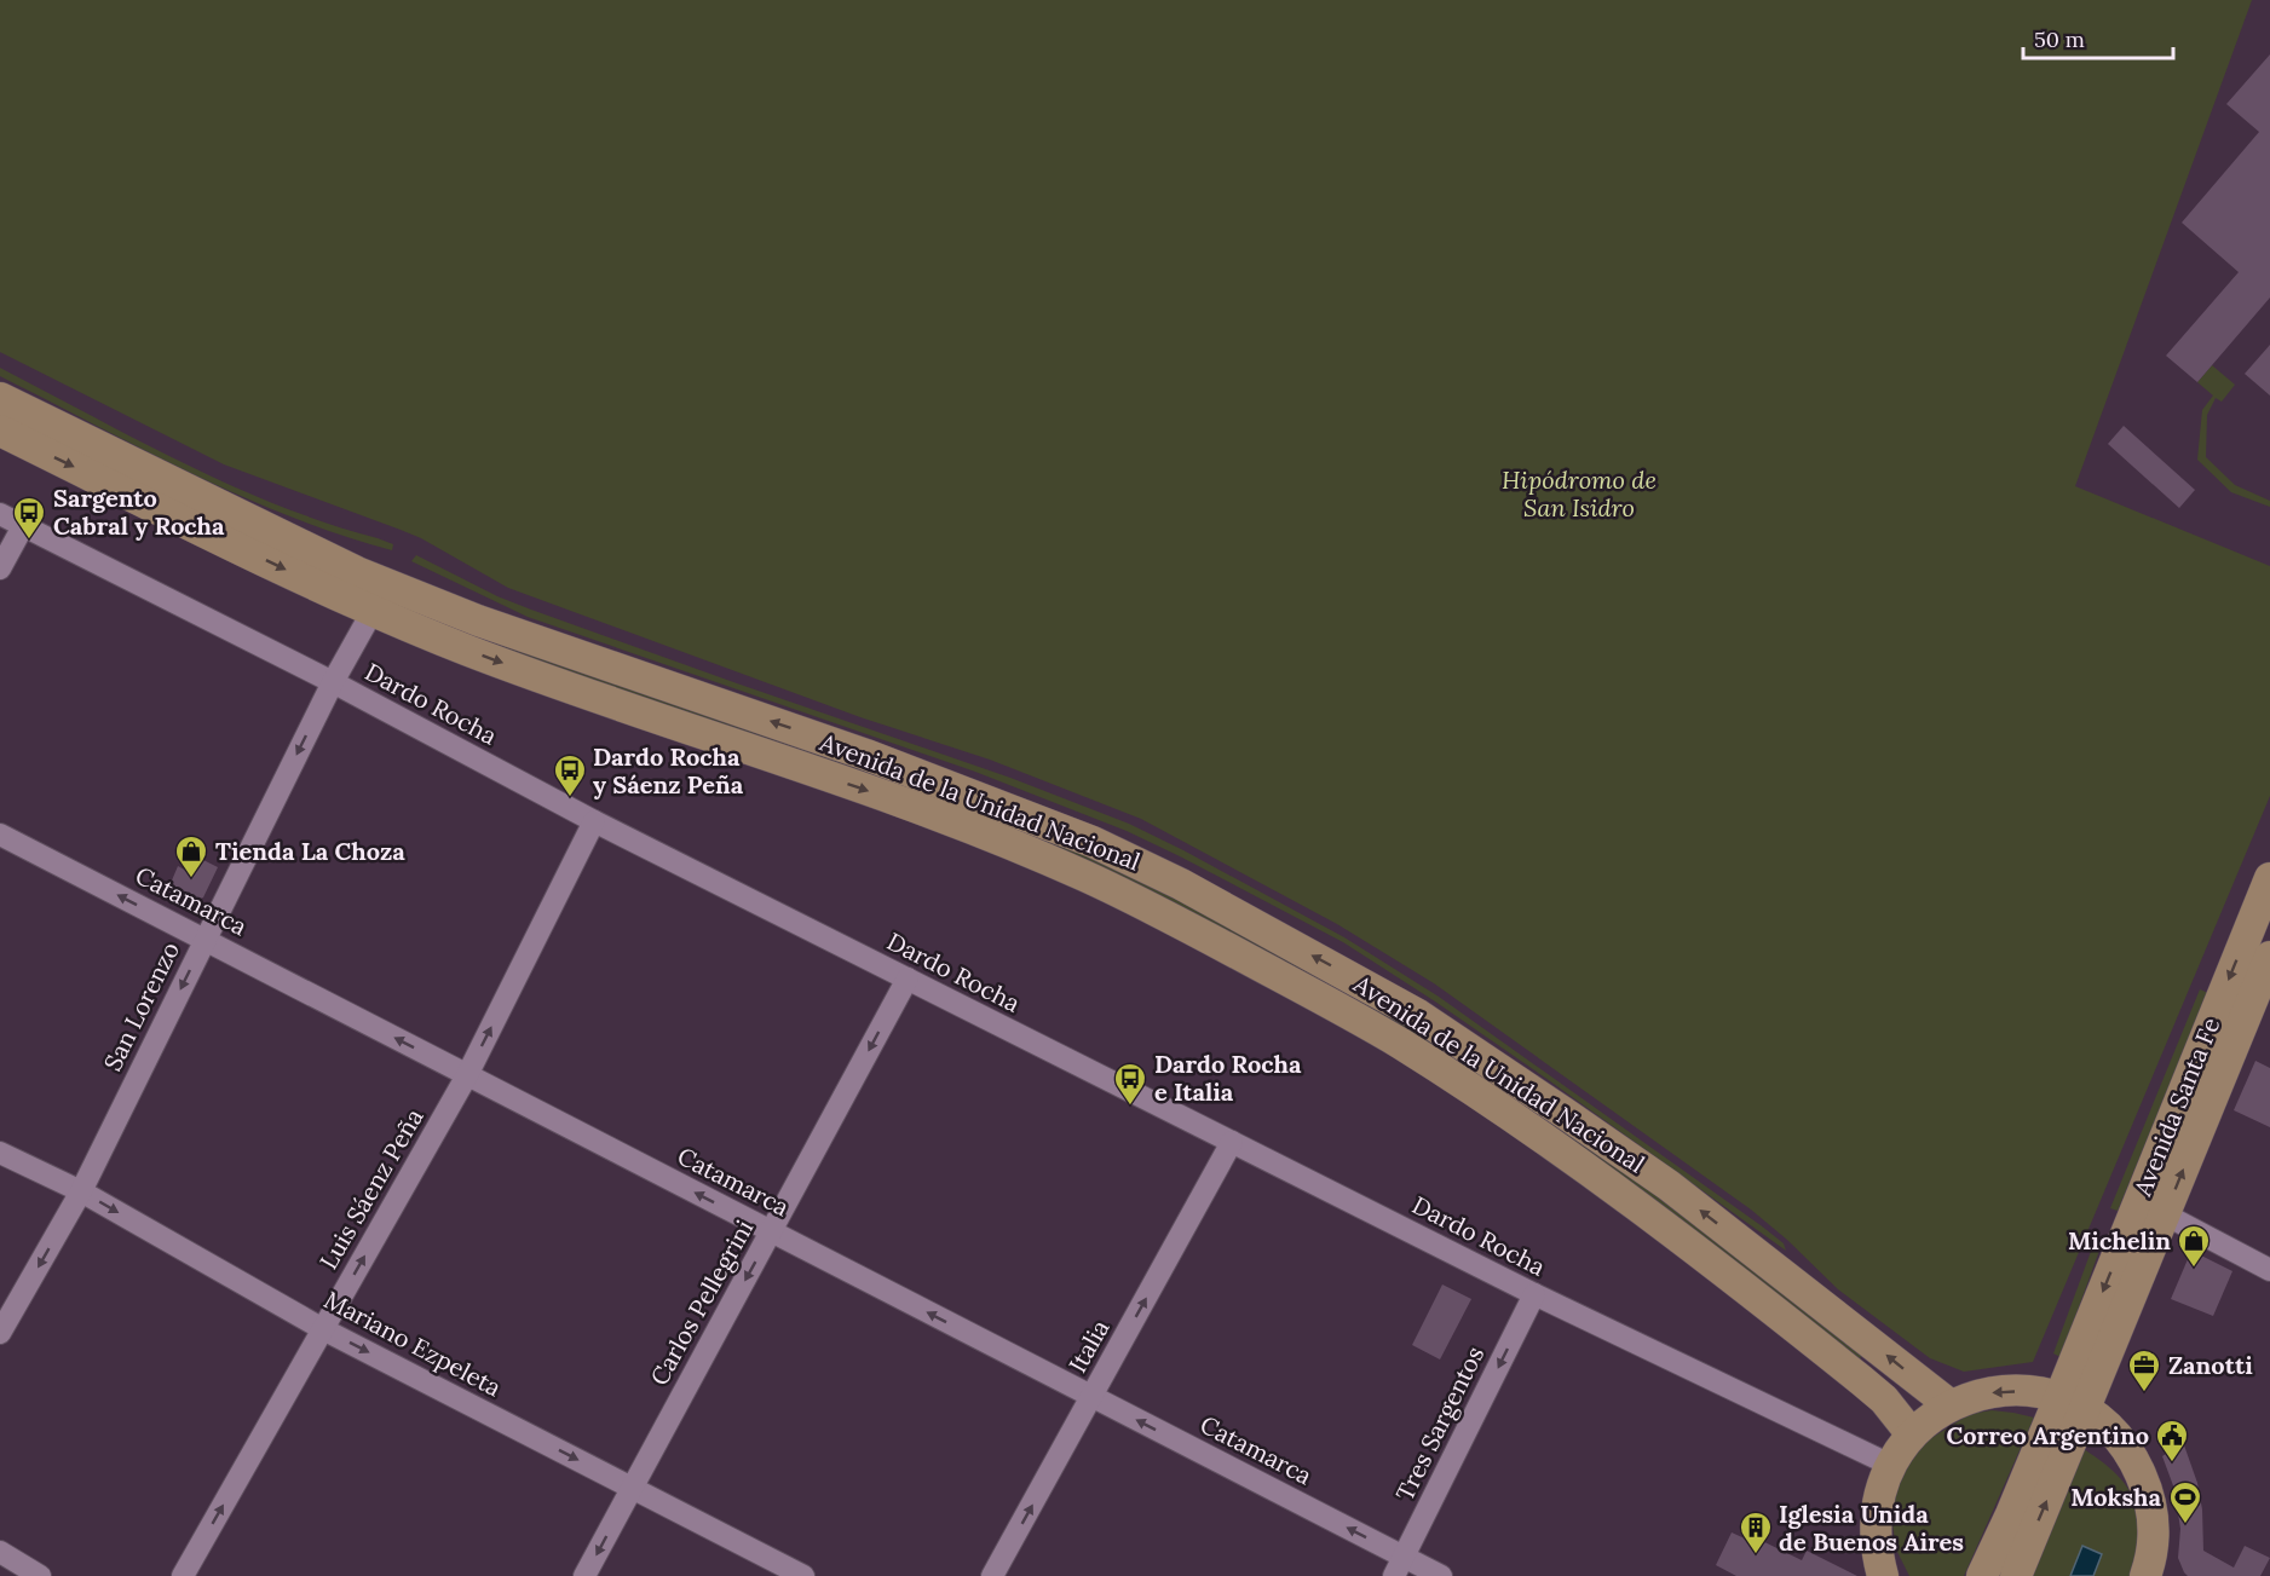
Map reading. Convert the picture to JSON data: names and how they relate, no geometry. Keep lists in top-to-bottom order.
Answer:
{
  "streets": {
    "main road": ["Avenida de la Unidad Nacional", "Avenida Santa Fe"],
    "street": [
      "Dardo Rocha",
      "Catamarca",
      "San Lorenzo",
      "Luis Sáenz Peña",
      "Carlos Pellegrini",
      "Mariano Ezpeleta",
      "Italia",
      "Tres Sargentos"
    ]
  },
  "crossings": [
    ["Dardo Rocha", "San Lorenzo"],
    ["Dardo Rocha", "Luis Sáenz Peña"],
    ["Dardo Rocha", "Carlos Pellegrini"],
    ["Dardo Rocha", "Italia"],
    ["Dardo Rocha", "Tres Sargentos"],
    ["Avenida de la Unidad Nacional", "San Lorenzo"],
    ["Catamarca", "San Lorenzo"],
    ["Catamarca", "Luis Sáenz Peña"],
    ["Catamarca", "Carlos Pellegrini"],
    ["Catamarca", "Italia"],
    ["Catamarca", "Tres Sargentos"],
    ["San Lorenzo", "Mariano Ezpeleta"],
    ["Luis Sáenz Peña", "Mariano Ezpeleta"],
    ["Carlos Pellegrini", "Mariano Ezpeleta"]
  ],
  "one_way": [
    "Catamarca",
    "San Lorenzo",
    "Luis Sáenz Peña",
    "Carlos Pellegrini",
    "Mariano Ezpeleta",
    "Italia",
    "Tres Sargentos"
  ],
  "parks": ["Hipódromo de San Isidro"],
  "places": {
    "bus stop": ["Sargento Cabral y Rocha", "Dardo Rocha y Sáenz Peña", "Dardo Rocha e Italia"],
    "shop": ["Tienda La Choza", "Michelin"],
    "office": ["Zanotti"],
    "public building": ["Correo Argentino"],
    "sports": ["Moksha"],
    "building": ["Iglesia Unida de Buenos Aires"]
  },
  "scale_bar": "50 m"
}
